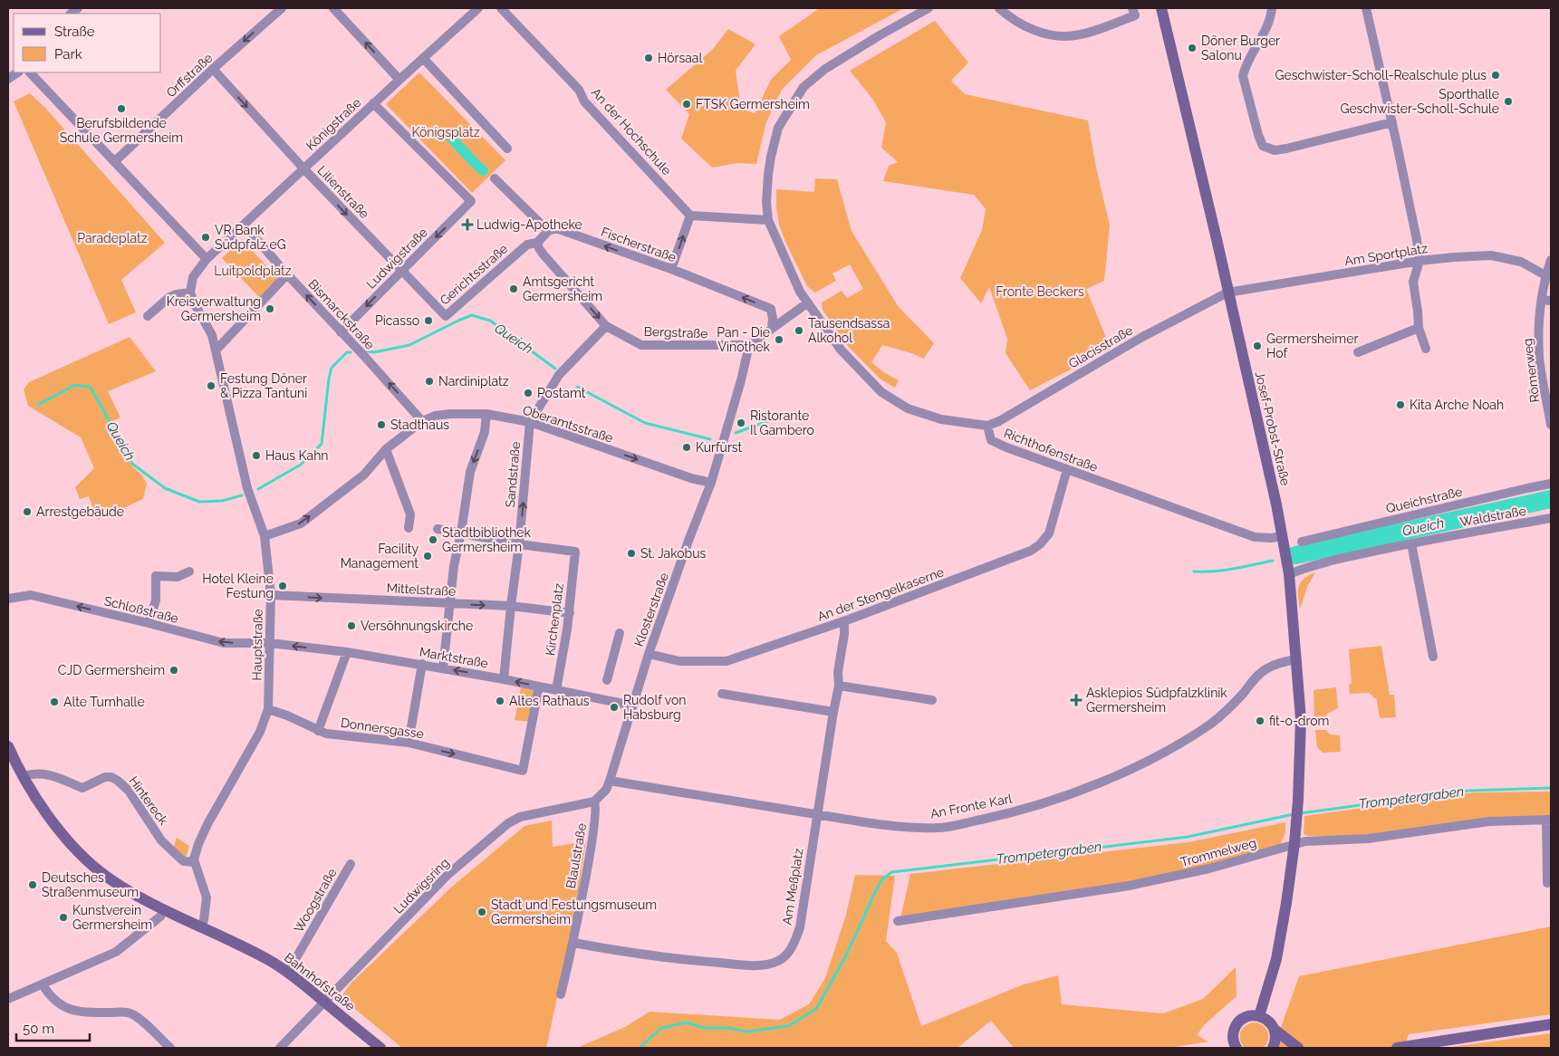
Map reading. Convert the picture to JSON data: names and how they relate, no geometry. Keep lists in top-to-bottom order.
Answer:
{
  "streets": {
    "main road": ["Josef-Probst-Straße", "Bahnhofstraße"],
    "street": [
      "Orffstraße",
      "Königstraße",
      "An der Hochschule",
      "Lilienstraße",
      "Fischerstraße",
      "Am Sportplatz",
      "Ludwigstraße",
      "Gerichtsstraße",
      "Bismarckstraße",
      "Bergstraße",
      "Glacisstraße",
      "Römerweg",
      "Oberamtsstraße",
      "Richthofenstraße",
      "Sandstraße",
      "Queichstraße",
      "Waldstraße",
      "Mittelstraße",
      "An der Stengelkaserne",
      "Schloßstraße",
      "Klosterstraße",
      "Kirchenplatz",
      "Hauptstraße",
      "Marktstraße",
      "Donnersgasse",
      "Hintereck",
      "An Fronte Karl",
      "Trommelweg",
      "Blaulstraße",
      "Ludwigsring",
      "Am Meßplatz",
      "Woogstraße"
    ]
  },
  "crossings": [
    ["Orffstraße", "Lilienstraße"],
    ["Königstraße", "Lilienstraße"],
    ["Königstraße", "Ludwigstraße"],
    ["Königstraße", "Bismarckstraße"],
    ["Lilienstraße", "Ludwigstraße"],
    ["Lilienstraße", "Gerichtsstraße"],
    ["Fischerstraße", "Gerichtsstraße"],
    ["Am Sportplatz", "Glacisstraße"],
    ["Am Sportplatz", "Römerweg"],
    ["Am Sportplatz", "Josef-Probst-Straße"],
    ["Ludwigstraße", "Gerichtsstraße"],
    ["Ludwigstraße", "Bismarckstraße"],
    ["Gerichtsstraße", "Bergstraße"],
    ["Bismarckstraße", "Oberamtsstraße"],
    ["Bergstraße", "Sandstraße"],
    ["Bergstraße", "Klosterstraße"],
    ["Glacisstraße", "Josef-Probst-Straße"],
    ["Glacisstraße", "Richthofenstraße"],
    ["Oberamtsstraße", "Sandstraße"],
    ["Oberamtsstraße", "Klosterstraße"],
    ["Oberamtsstraße", "Hauptstraße"],
    ["Josef-Probst-Straße", "Richthofenstraße"],
    ["Josef-Probst-Straße", "Waldstraße"],
    ["Josef-Probst-Straße", "An Fronte Karl"],
    ["Josef-Probst-Straße", "Trommelweg"],
    ["Richthofenstraße", "An der Stengelkaserne"],
    ["Sandstraße", "Mittelstraße"],
    ["Sandstraße", "Kirchenplatz"],
    ["Sandstraße", "Marktstraße"],
    ["Mittelstraße", "Kirchenplatz"],
    ["Mittelstraße", "Hauptstraße"],
    ["An der Stengelkaserne", "Klosterstraße"],
    ["An der Stengelkaserne", "Am Meßplatz"],
    ["Schloßstraße", "Hauptstraße"],
    ["Schloßstraße", "Marktstraße"],
    ["Klosterstraße", "Marktstraße"],
    ["Klosterstraße", "An Fronte Karl"],
    ["Klosterstraße", "Blaulstraße"],
    ["Klosterstraße", "Ludwigsring"],
    ["Kirchenplatz", "Marktstraße"],
    ["Hauptstraße", "Marktstraße"],
    ["Hauptstraße", "Donnersgasse"],
    ["Hauptstraße", "Hintereck"],
    ["Marktstraße", "Donnersgasse"],
    ["Hintereck", "Bahnhofstraße"],
    ["An Fronte Karl", "Am Meßplatz"],
    ["Blaulstraße", "Ludwigsring"],
    ["Blaulstraße", "Am Meßplatz"],
    ["Ludwigsring", "Bahnhofstraße"],
    ["Woogstraße", "Bahnhofstraße"]
  ],
  "one_way": [
    "Orffstraße",
    "Lilienstraße",
    "Fischerstraße",
    "Bismarckstraße",
    "Bergstraße",
    "Oberamtsstraße",
    "Schloßstraße",
    "Marktstraße"
  ],
  "water": ["Queich", "Trompetergraben"],
  "parks": [
    "Königsplatz",
    "Paradeplatz",
    "Luitpoldplatz",
    "Fronte Beckers"
  ],
  "places": {
    "other": [
      "Döner Burger Salonu",
      "Hörsaal",
      "Geschwister-Scholl-Realschule plus",
      "Sporthalle Geschwister-Scholl-Schule",
      "FTSK Germersheim",
      "Berufsbildende Schule Germersheim",
      "VR Bank Südpfalz eG",
      "Amtsgericht Germersheim",
      "Kreisverwaltung Germersheim",
      "Picasso",
      "Tausendsassa Alkohol",
      "Pan - Die Vinothek",
      "Germersheimer Hof",
      "Nardiniplatz",
      "Festung Döner & Pizza Tantuni",
      "Postamt",
      "Kita Arche Noah",
      "Ristorante Il Gambero",
      "Stadthaus",
      "Kurfürst",
      "Haus Kahn",
      "Arrestgebäude",
      "Stadtbibliothek Germersheim",
      "St. Jakobus",
      "Facility Management",
      "Hotel Kleine Festung",
      "Versöhnungskirche",
      "CJD Germersheim",
      "Altes Rathaus",
      "Alte Turnhalle",
      "Rudolf von Habsburg",
      "fit-o-drom",
      "Deutsches Straßenmuseum",
      "Stadt und Festungsmuseum Germersheim",
      "Kunstverein Germersheim"
    ],
    "health": ["Ludwig-Apotheke", "Asklepios Südpfalzklinik Germersheim"]
  },
  "legend": ["Straße", "Park"],
  "scale_bar": "50 m"
}
